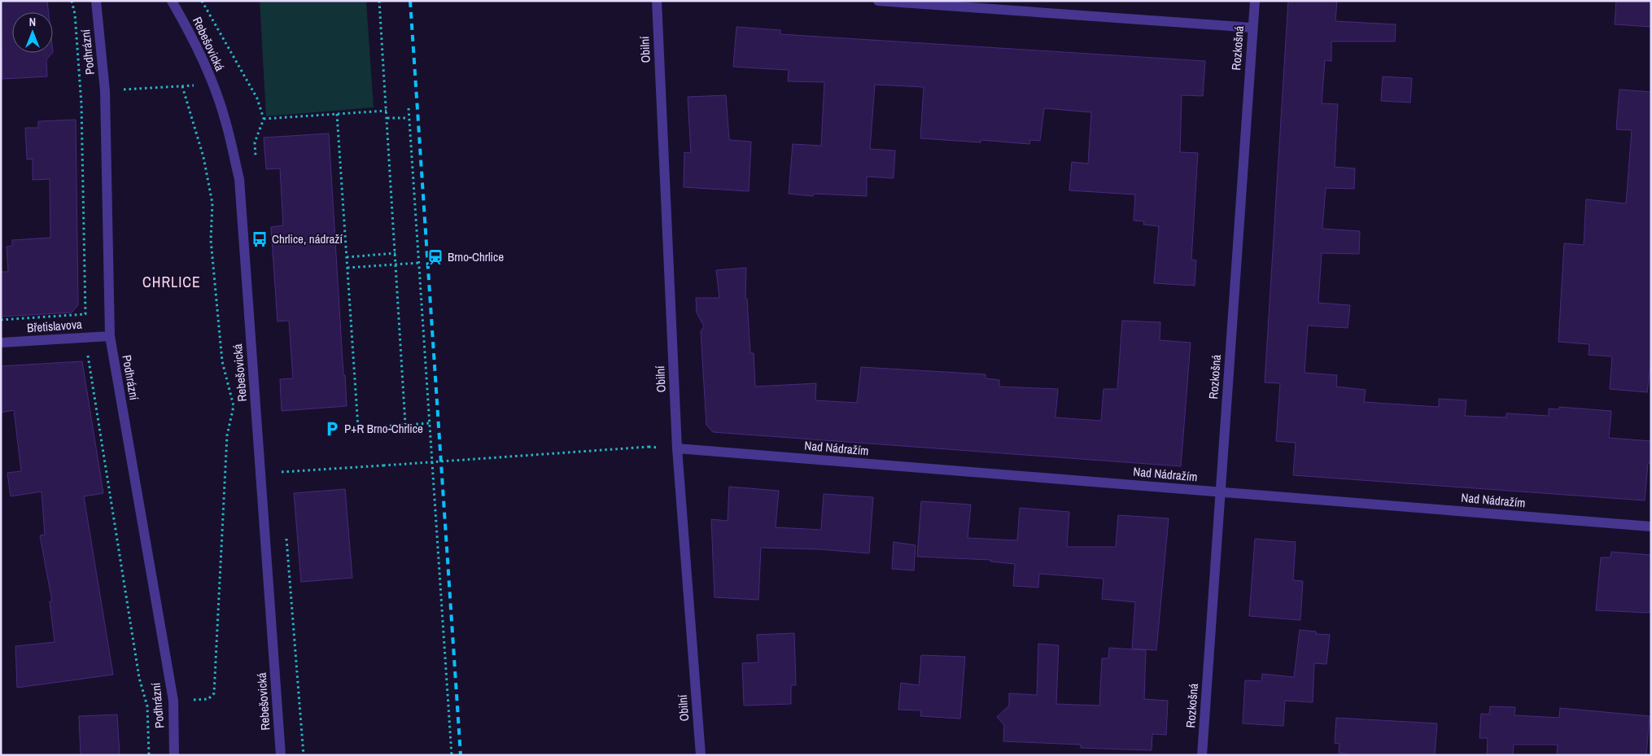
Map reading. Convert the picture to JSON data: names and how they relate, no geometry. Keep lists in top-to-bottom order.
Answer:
{
  "streets": {
    "street": [
      "Rebešovická",
      "Rozkošná",
      "Obilní",
      "Podhrázní",
      "Břetislavova",
      "Nad Nádražím"
    ]
  },
  "crossings": [
    ["Rozkošná", "Nad Nádražím"],
    ["Obilní", "Nad Nádražím"],
    ["Podhrázní", "Břetislavova"]
  ],
  "districts": ["CHRLICE"],
  "places": {
    "bus stop": ["Chrlice, nádraží"],
    "station": ["Brno-Chrlice"],
    "parking": ["P+R Brno-Chrlice"]
  },
  "north": "top"
}
